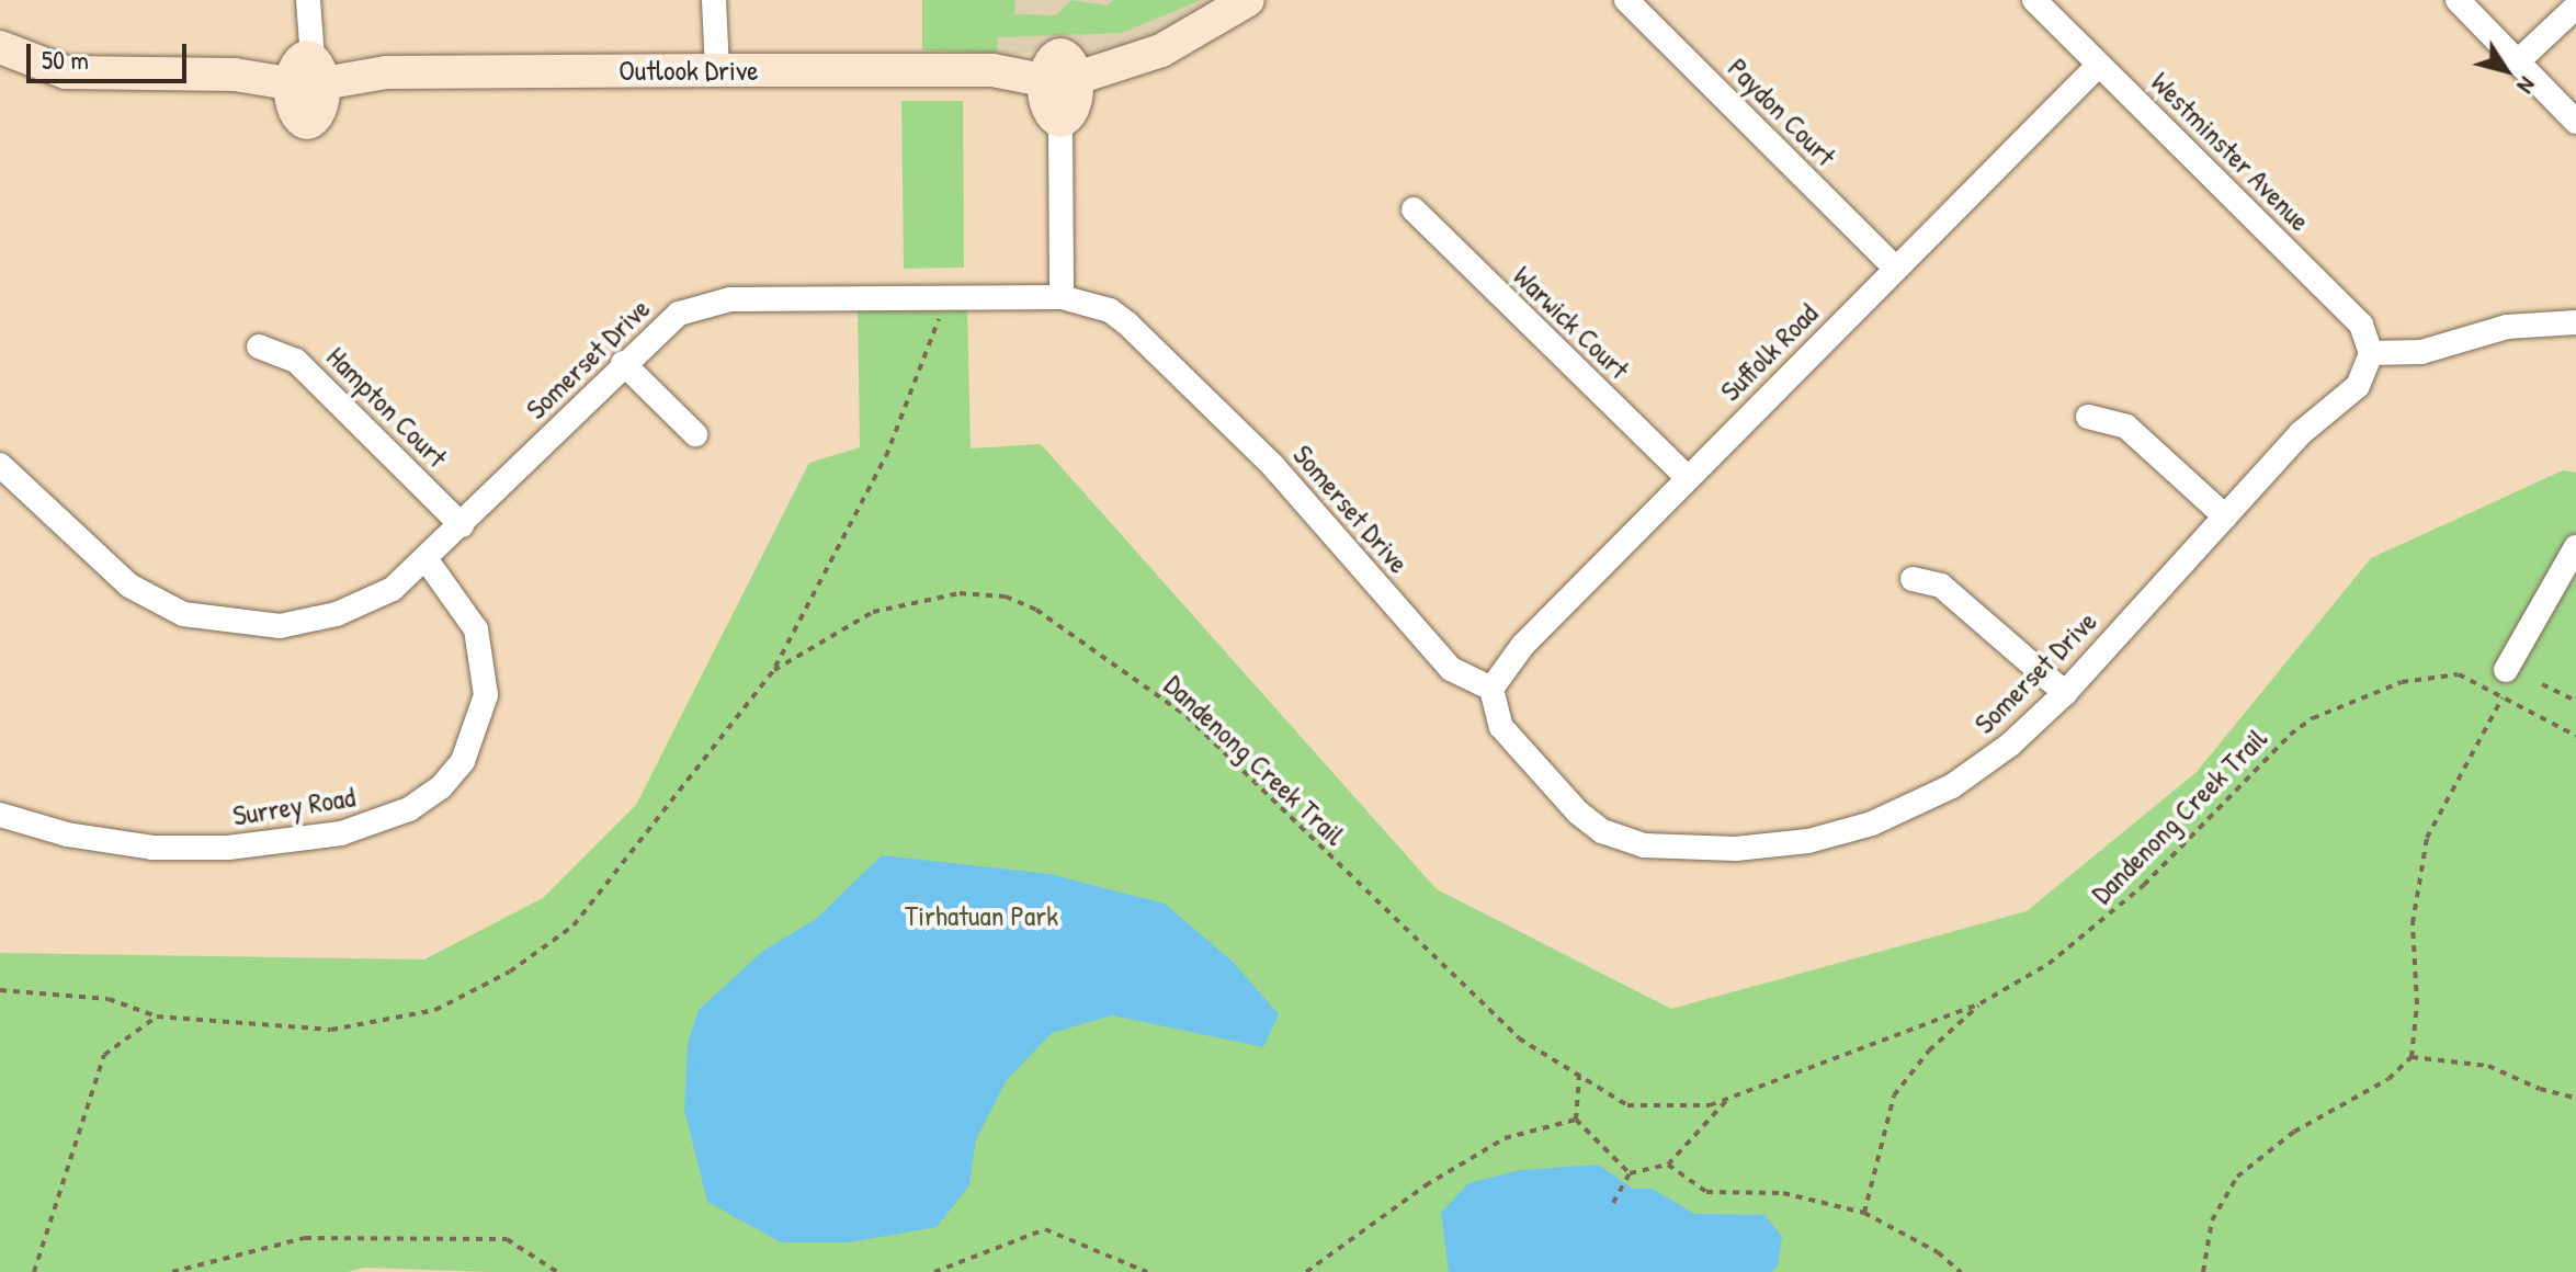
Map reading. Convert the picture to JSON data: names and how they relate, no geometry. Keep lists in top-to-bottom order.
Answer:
{
  "streets": {
    "street": [
      "Outlook Drive",
      "Paydon Court",
      "Westminster Avenue",
      "Warwick Court",
      "Suffolk Road",
      "Somerset Drive",
      "Hampton Court",
      "Surrey Road"
    ],
    "path": ["Dandenong Creek Trail"]
  },
  "crossings": [
    ["Paydon Court", "Suffolk Road"],
    ["Westminster Avenue", "Suffolk Road"],
    ["Westminster Avenue", "Somerset Drive"],
    ["Warwick Court", "Suffolk Road"],
    ["Suffolk Road", "Somerset Drive"],
    ["Somerset Drive", "Hampton Court"],
    ["Somerset Drive", "Surrey Road"]
  ],
  "parks": ["Tirhatuan Park"],
  "scale_bar": "50 m",
  "north": "bottom right"
}
